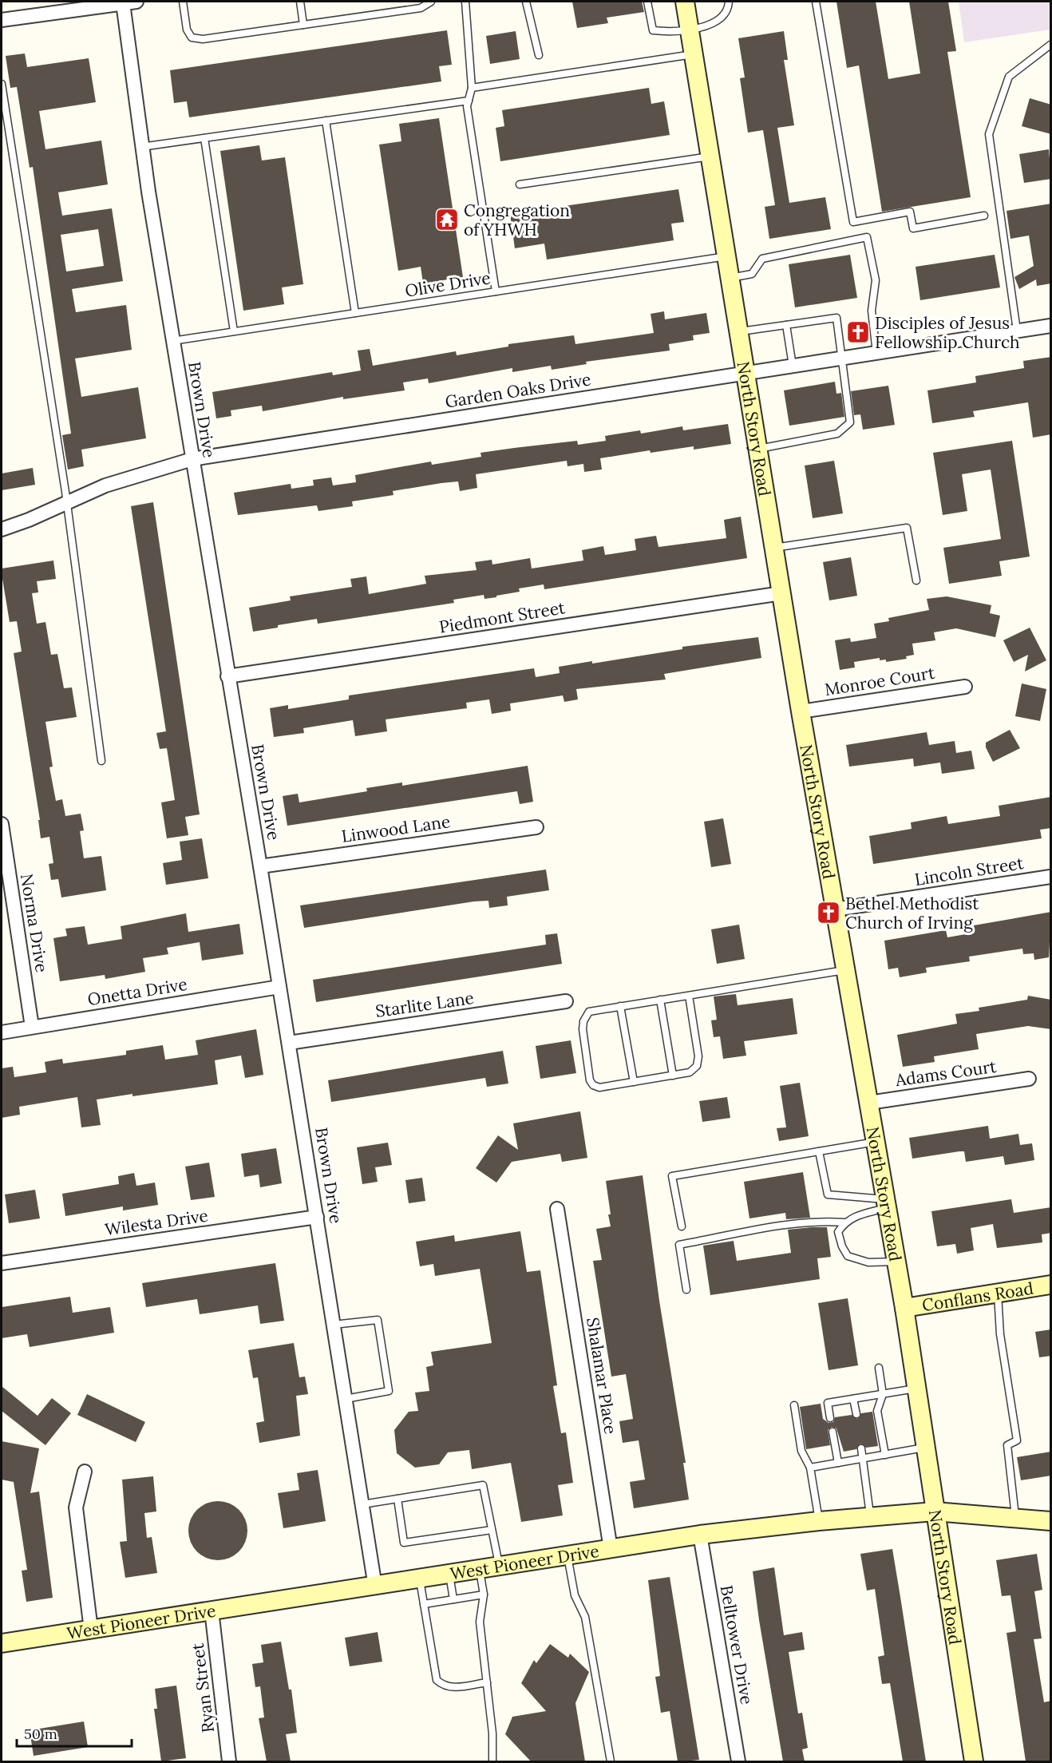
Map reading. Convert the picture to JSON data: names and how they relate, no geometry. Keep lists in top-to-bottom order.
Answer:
{
  "streets": {
    "main road": ["North Story Road", "Conflans Road", "West Pioneer Drive"],
    "street": [
      "Garden Oaks Drive",
      "Brown Drive",
      "Piedmont Street",
      "Monroe Court",
      "Linwood Lane",
      "Lincoln Street",
      "Norma Drive",
      "Onetta Drive",
      "Starlite Lane",
      "Adams Court",
      "Wilesta Drive",
      "Shalamar Place",
      "Belltower Drive",
      "Ryan Street"
    ],
    "lane": ["Olive Drive"]
  },
  "crossings": [
    ["Olive Drive", "Brown Drive"],
    ["Olive Drive", "North Story Road"],
    ["Garden Oaks Drive", "Brown Drive"],
    ["Garden Oaks Drive", "North Story Road"],
    ["Brown Drive", "Piedmont Street"],
    ["Brown Drive", "Linwood Lane"],
    ["Brown Drive", "Onetta Drive"],
    ["Brown Drive", "Starlite Lane"],
    ["Brown Drive", "Wilesta Drive"],
    ["Brown Drive", "West Pioneer Drive"],
    ["North Story Road", "Piedmont Street"],
    ["North Story Road", "Monroe Court"],
    ["North Story Road", "Lincoln Street"],
    ["North Story Road", "Adams Court"],
    ["North Story Road", "Conflans Road"],
    ["North Story Road", "West Pioneer Drive"],
    ["Norma Drive", "Onetta Drive"],
    ["Shalamar Place", "West Pioneer Drive"],
    ["West Pioneer Drive", "Belltower Drive"],
    ["West Pioneer Drive", "Ryan Street"]
  ],
  "places": {
    "temple": ["Congregation of YHWH"],
    "church": ["Disciples of Jesus Fellowship Church", "Bethel Methodist Church of Irving"]
  },
  "scale_bar": "50 m"
}
